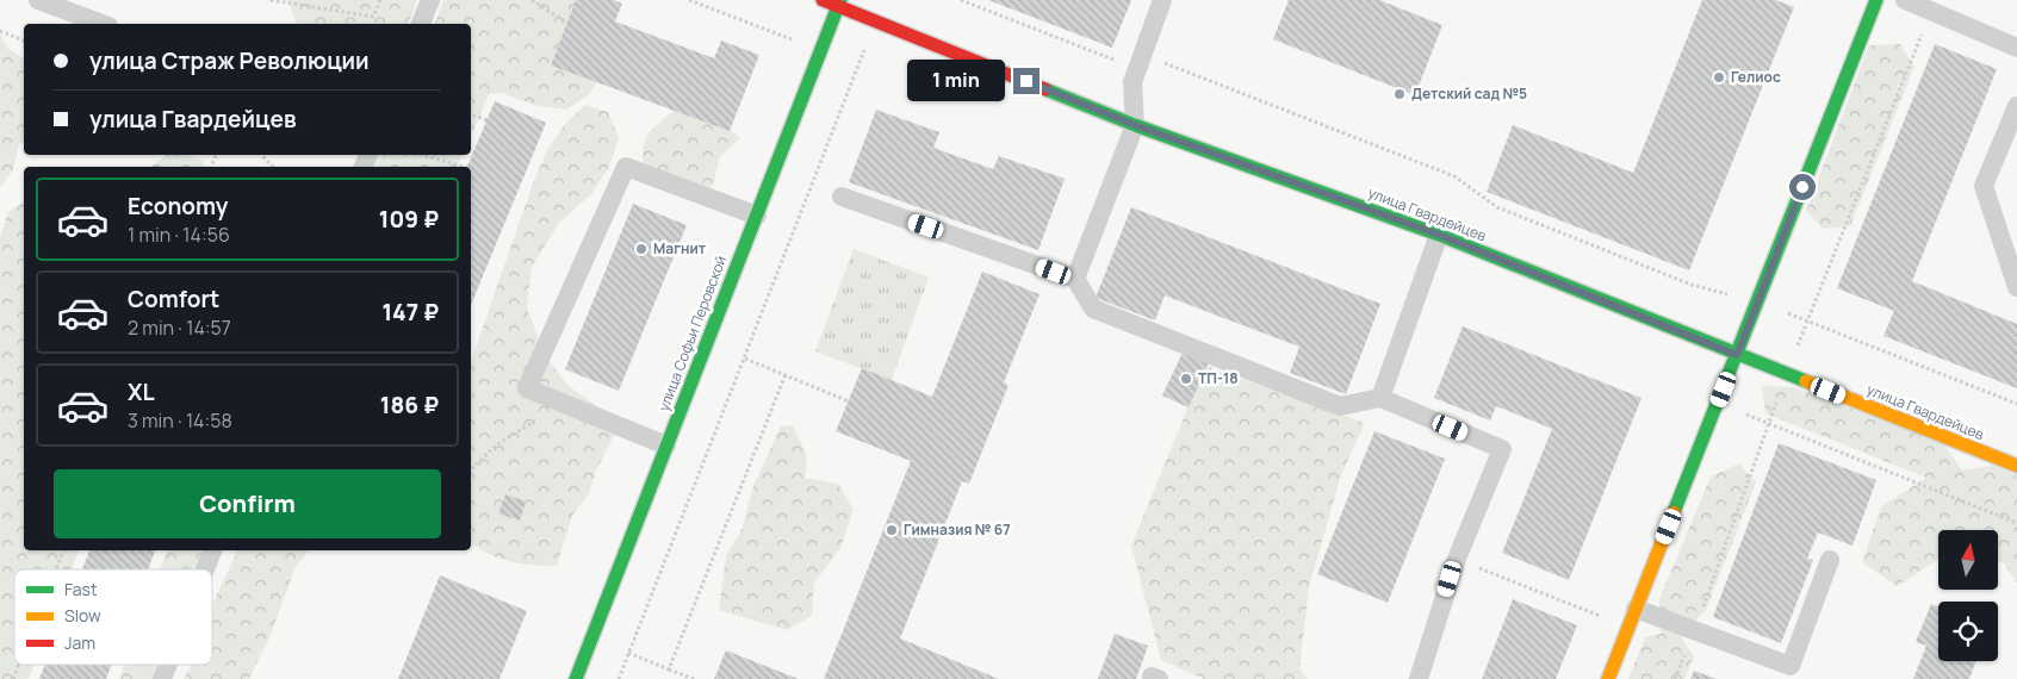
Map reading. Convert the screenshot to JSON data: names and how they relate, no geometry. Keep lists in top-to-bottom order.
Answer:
{
  "streets": {
    "street": ["улица Гвардейцев", "улица Софьи Перовской"]
  },
  "crossings": [
    ["улица Гвардейцев", "улица Софьи Перовской"]
  ],
  "places": [
    "Гелиос",
    "Детский сад №5",
    "Магнит",
    "ТП-18",
    "Гимназия № 67"
  ],
  "legend": ["Fast", "Slow", "Jam"],
  "north": "top",
  "page": {
    "banner": ["улица Страж Революции", "улица Гвардейцев"],
    "bubble": "1 min",
    "list": [
      {
        "name": "Economy",
        "note": "1 min · 14:56",
        "value": "109 ₽"
      },
      {
        "name": "Comfort",
        "note": "2 min · 14:57",
        "value": "147 ₽"
      },
      {
        "name": "XL",
        "note": "3 min · 14:58",
        "value": "186 ₽"
      }
    ],
    "buttons": "Confirm"
  }
}
